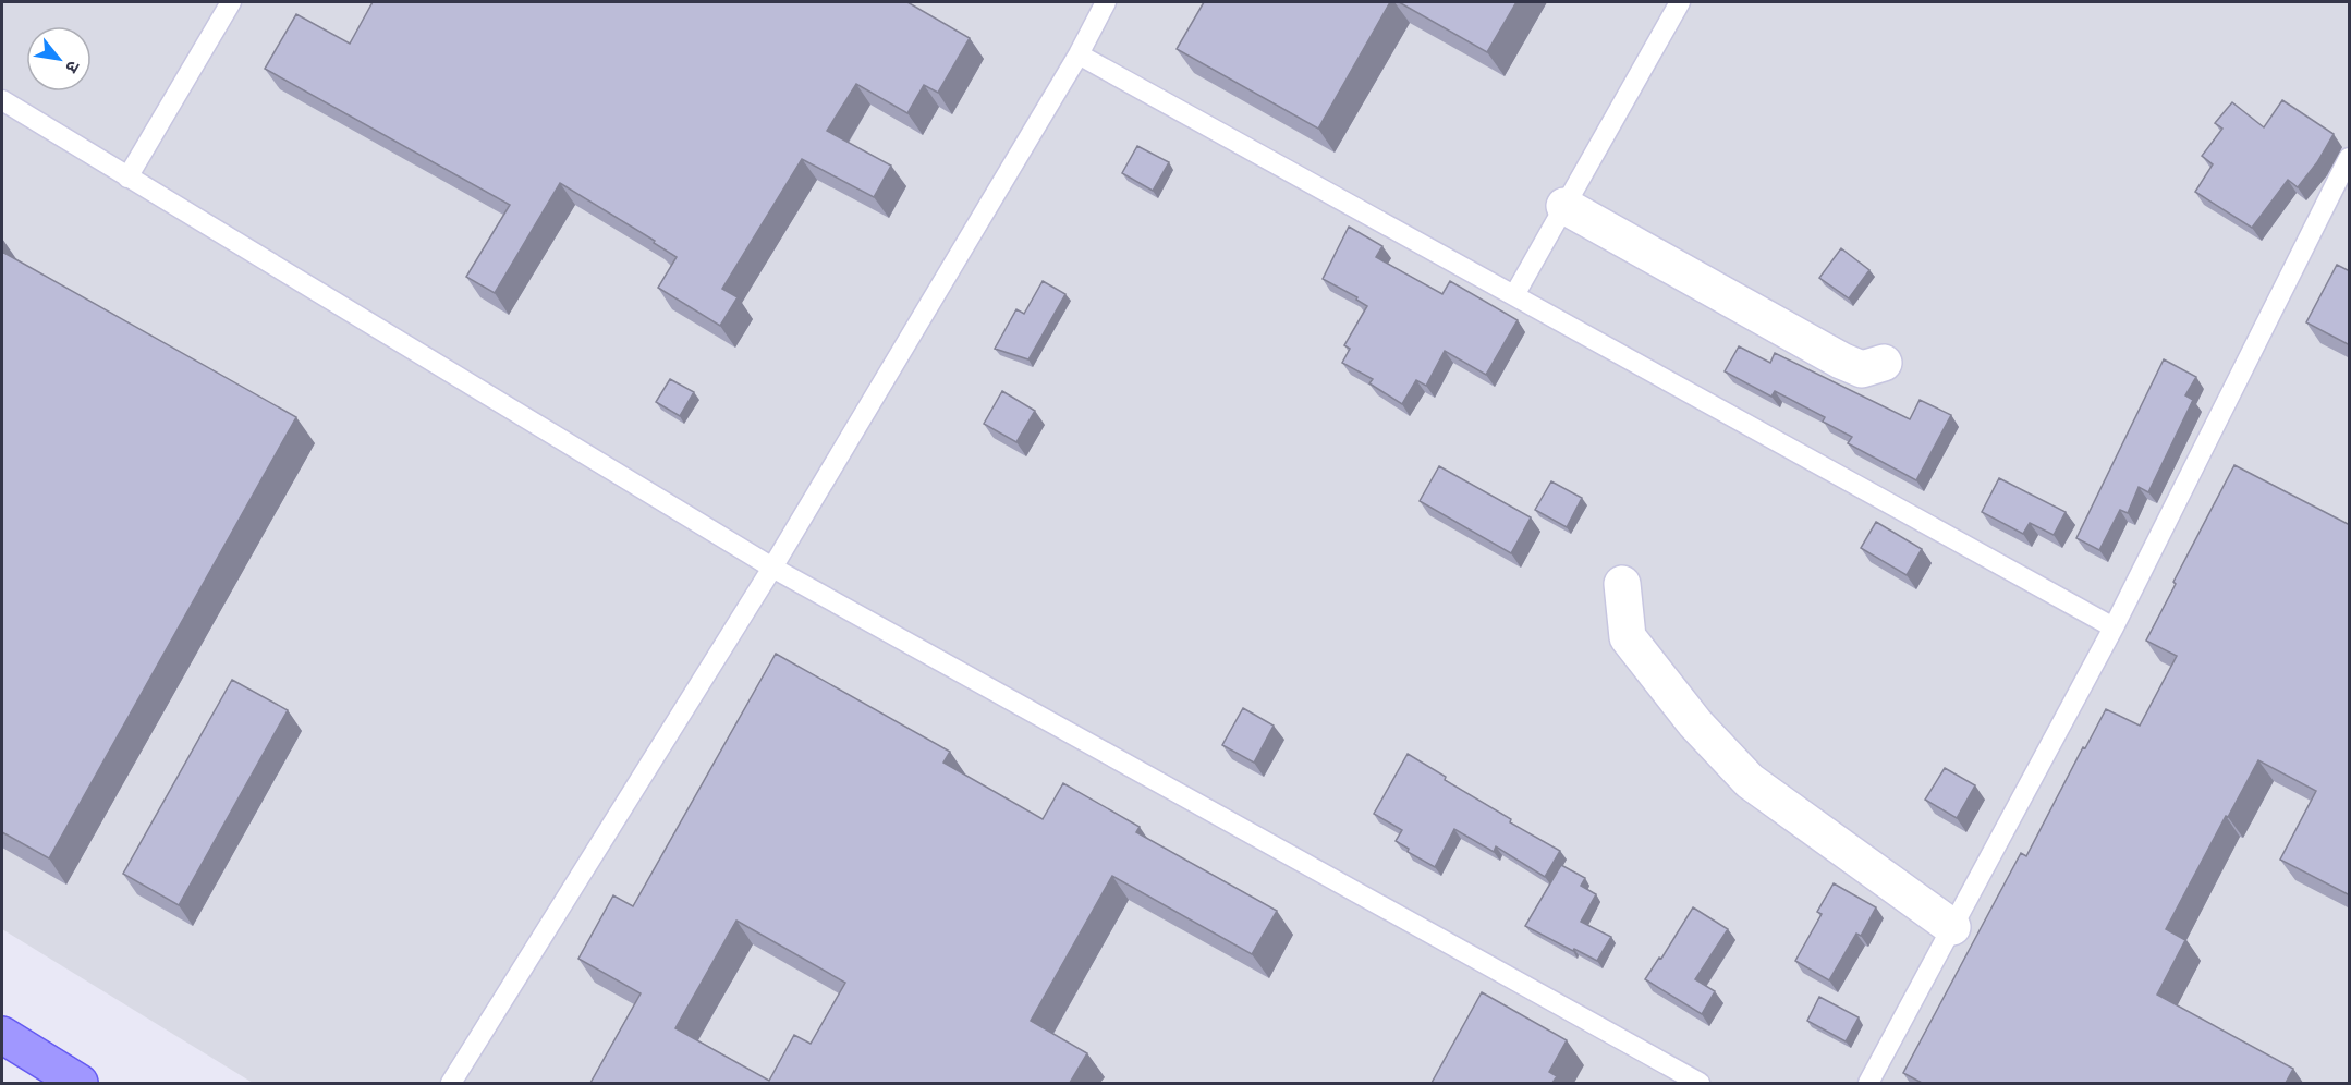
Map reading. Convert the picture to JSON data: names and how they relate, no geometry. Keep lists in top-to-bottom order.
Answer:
{
  "north": "bottom right"
}
